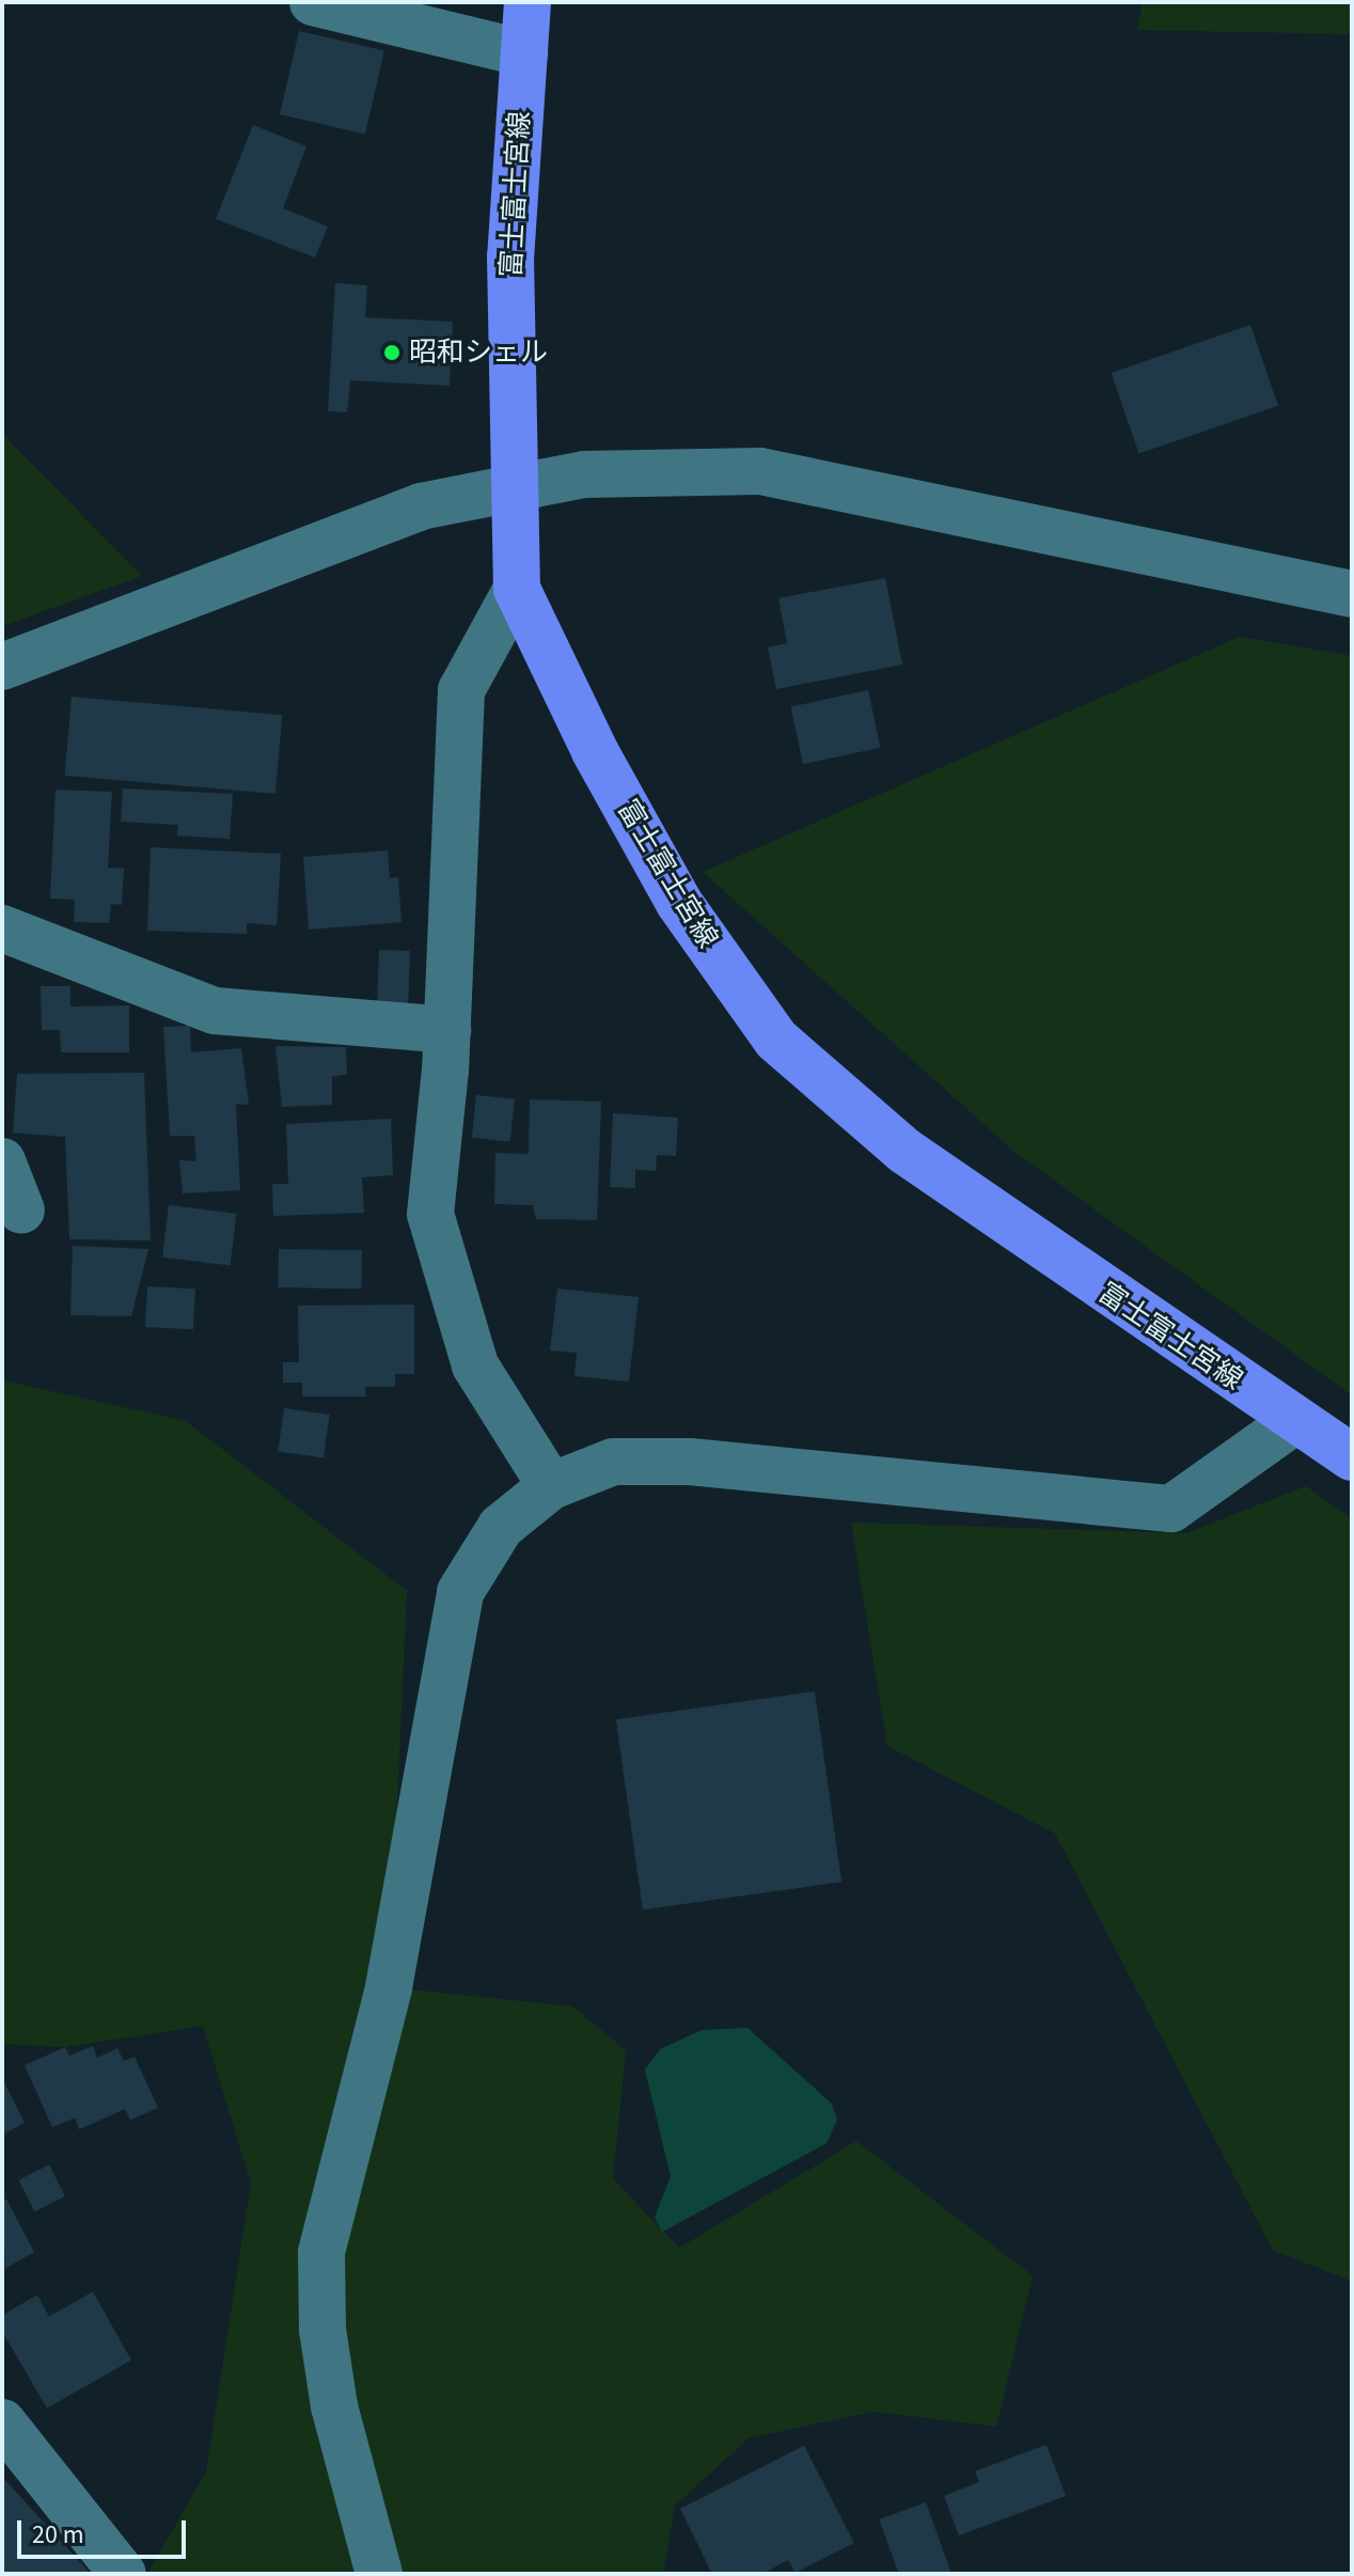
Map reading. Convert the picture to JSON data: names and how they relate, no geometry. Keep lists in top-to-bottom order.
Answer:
{
  "streets": {
    "main road": ["富士富士宮線"]
  },
  "places": ["昭和シェル"],
  "scale_bar": "20 m"
}
